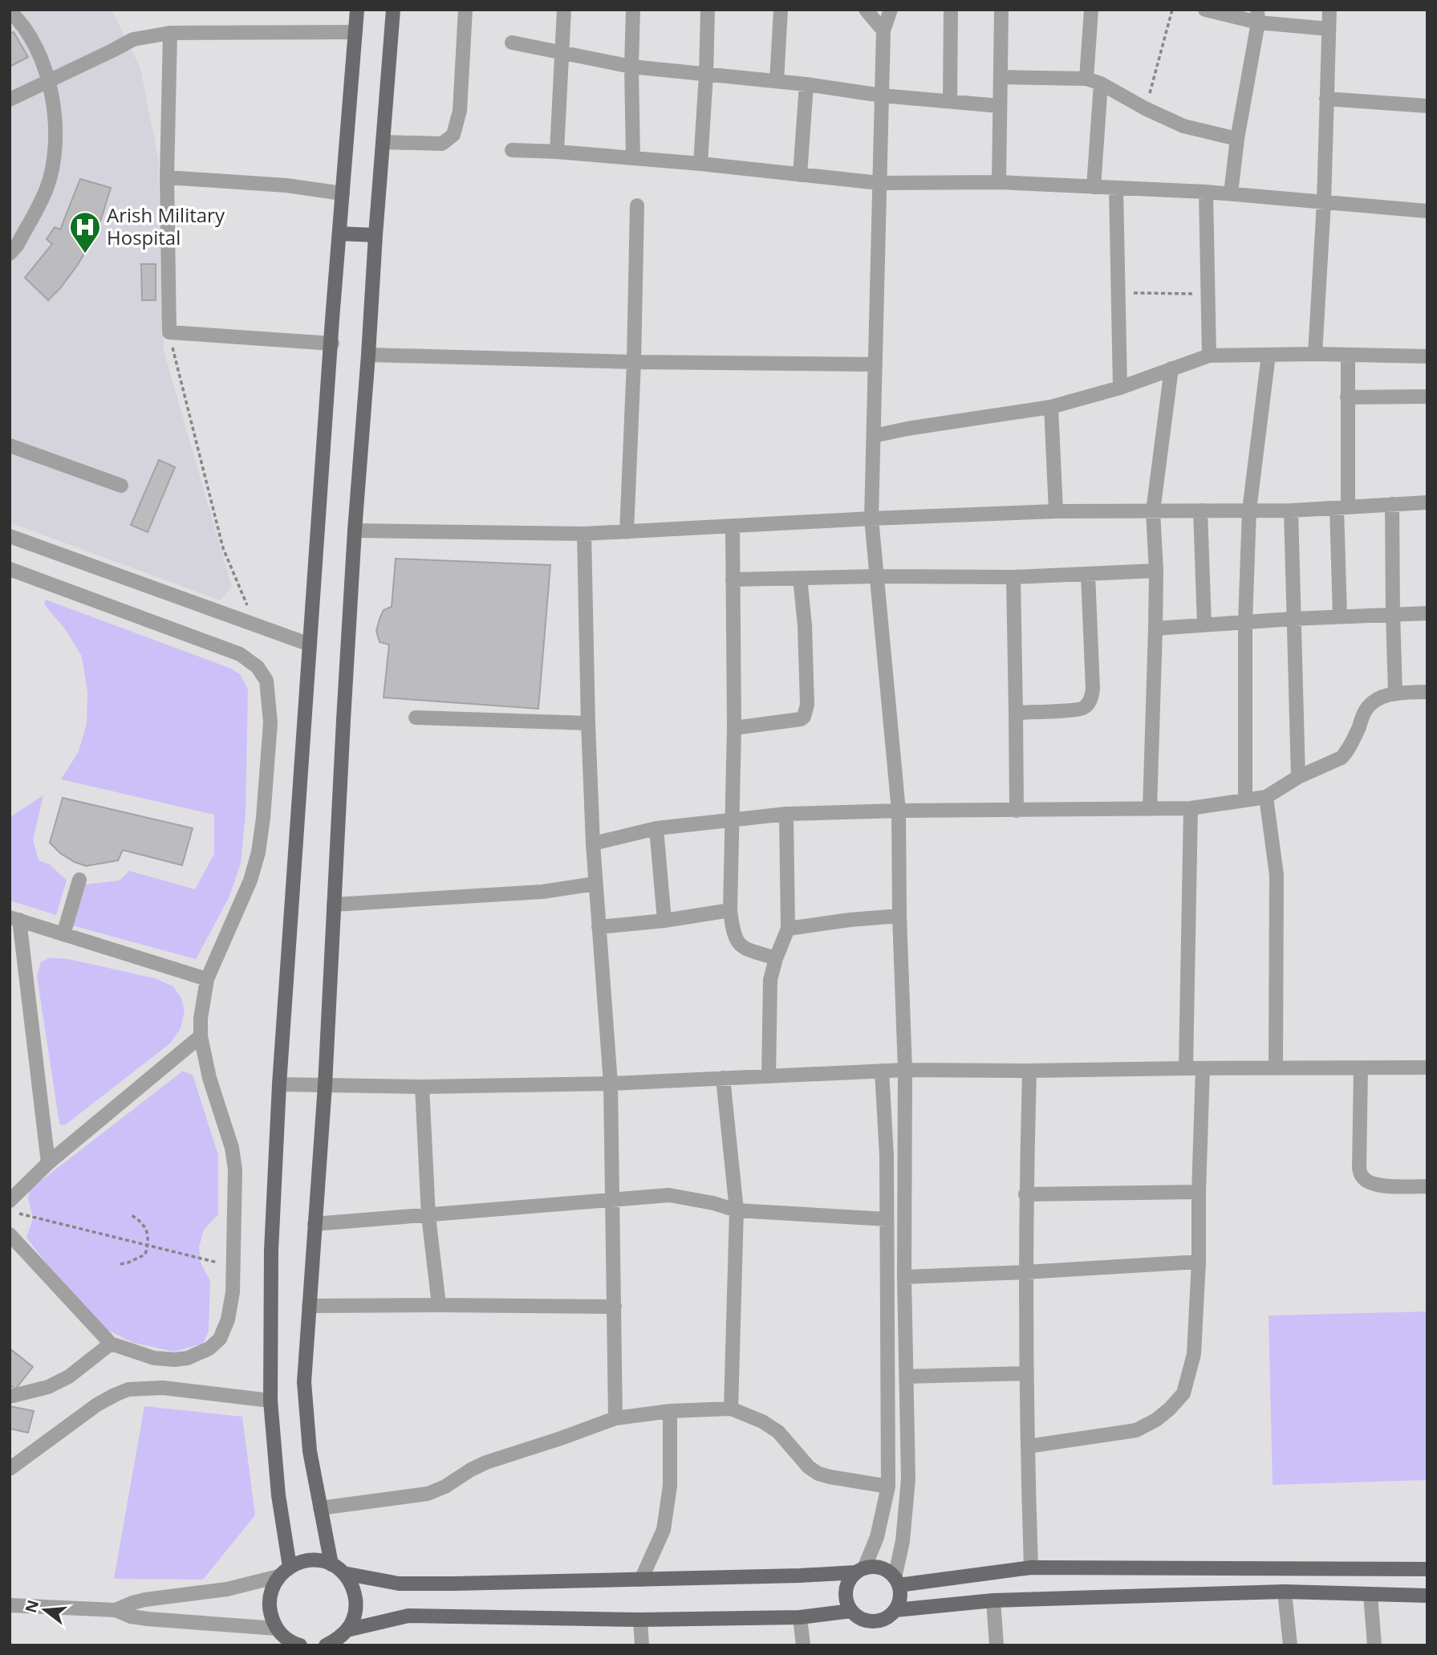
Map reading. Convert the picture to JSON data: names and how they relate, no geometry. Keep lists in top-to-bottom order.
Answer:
{
  "places": {
    "hospital": ["Arish Military Hospital"]
  },
  "north": "left"
}
